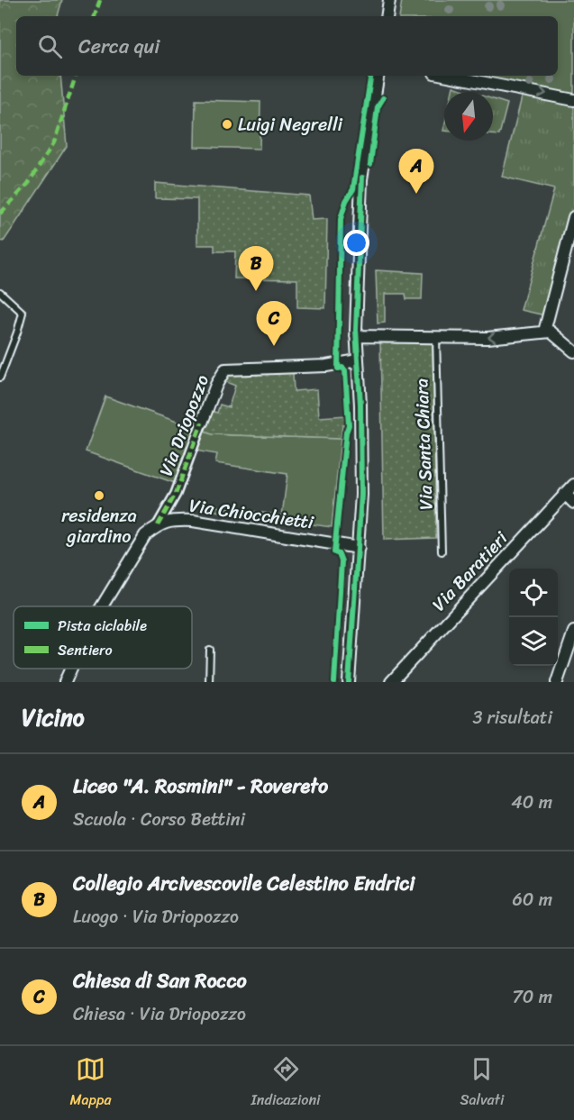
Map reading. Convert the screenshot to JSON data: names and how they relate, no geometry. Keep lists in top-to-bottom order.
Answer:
{
  "streets": {
    "street": ["Via Driopozzo", "Via Chiocchietti", "Via Baratieri"],
    "lane": ["Via Santa Chiara"]
  },
  "crossings": [
    ["Via Driopozzo", "Via Chiocchietti"]
  ],
  "places": ["Luigi Negrelli", "residenza giardino"],
  "legend": ["Pista ciclabile", "Sentiero"],
  "north": "bottom",
  "page": {
    "search": "Cerca qui",
    "pins": ["A", "B", "C"],
    "heading": ["Vicino", "3 risultati"],
    "list": [
      {
        "mark": "A",
        "name": "Liceo \"A. Rosmini\" - Rovereto",
        "note": "Scuola · Corso Bettini",
        "value": "40 m"
      },
      {
        "mark": "B",
        "name": "Collegio Arcivescovile Celestino Endrici",
        "note": "Luogo · Via Driopozzo",
        "value": "60 m"
      },
      {
        "mark": "C",
        "name": "Chiesa di San Rocco",
        "note": "Chiesa · Via Driopozzo",
        "value": "70 m"
      }
    ],
    "nav": ["Mappa", "Indicazioni", "Salvati"]
  }
}
